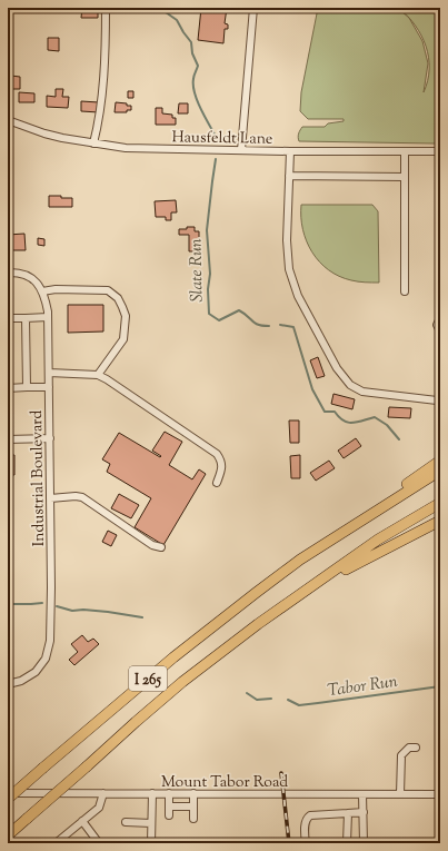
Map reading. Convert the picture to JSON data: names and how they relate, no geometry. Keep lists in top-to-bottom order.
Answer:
{
  "streets": {
    "highway": ["I 265"],
    "street": ["Hausfeldt Lane", "Industrial Boulevard", "Mount Tabor Road"]
  },
  "water": ["Slate Run", "Tabor Run"]
}
